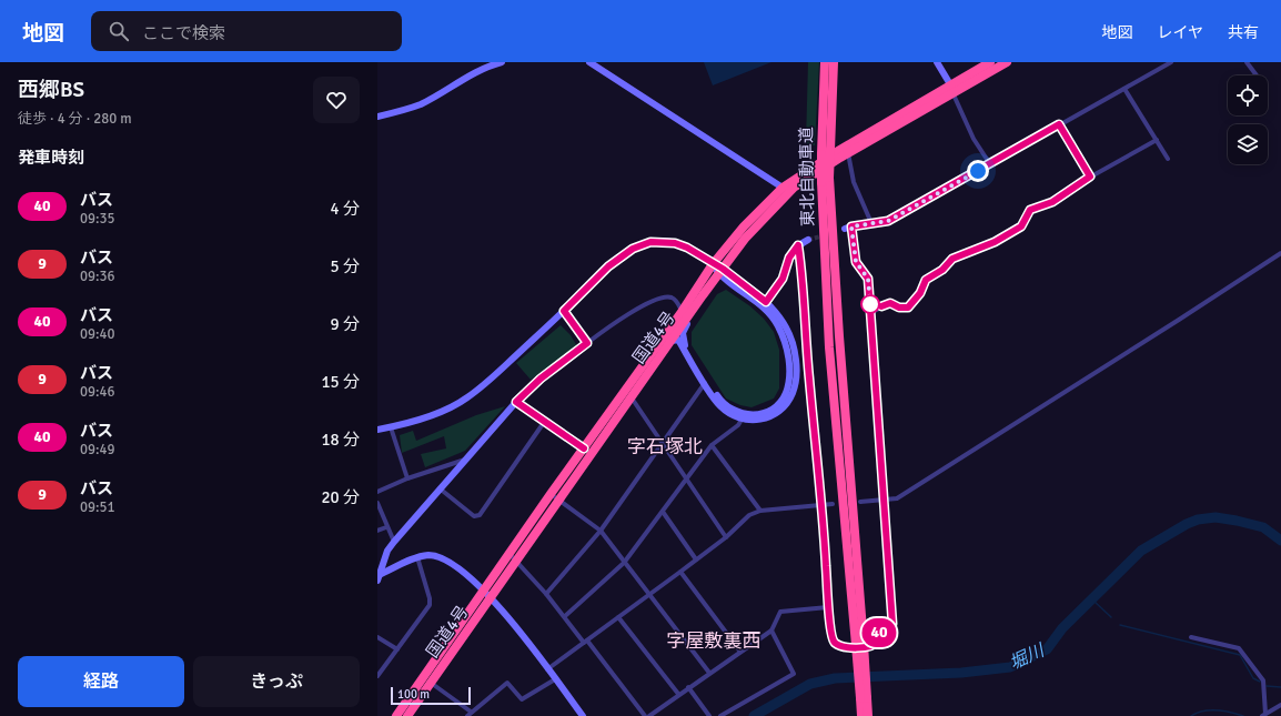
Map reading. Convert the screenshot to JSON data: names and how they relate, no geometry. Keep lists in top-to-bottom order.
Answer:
{
  "streets": {
    "highway": ["東北自動車道", "国道4号"]
  },
  "districts": ["字石塚北", "字屋敷裏西"],
  "water": ["堀川"],
  "lines": ["bus line 40"],
  "scale_bar": "100 m",
  "page": {
    "header": "地図",
    "search": "ここで検索",
    "nav": ["地図", "レイヤ", "共有"],
    "heading": [
      ["西郷BS", "徒歩 · 4 分 · 280 m"],
      "発車時刻"
    ],
    "on_map": "40",
    "list": [
      {
        "mark": "40",
        "name": "バス",
        "note": "09:35",
        "value": "4 分"
      },
      {
        "mark": "9",
        "name": "バス",
        "note": "09:36",
        "value": "5 分"
      },
      {
        "mark": "40",
        "name": "バス",
        "note": "09:40",
        "value": "9 分"
      },
      {
        "mark": "9",
        "name": "バス",
        "note": "09:46",
        "value": "15 分"
      },
      {
        "mark": "40",
        "name": "バス",
        "note": "09:49",
        "value": "18 分"
      },
      {
        "mark": "9",
        "name": "バス",
        "note": "09:51",
        "value": "20 分"
      }
    ],
    "buttons": ["経路", "きっぷ"],
    "scale": "100 m"
  }
}
